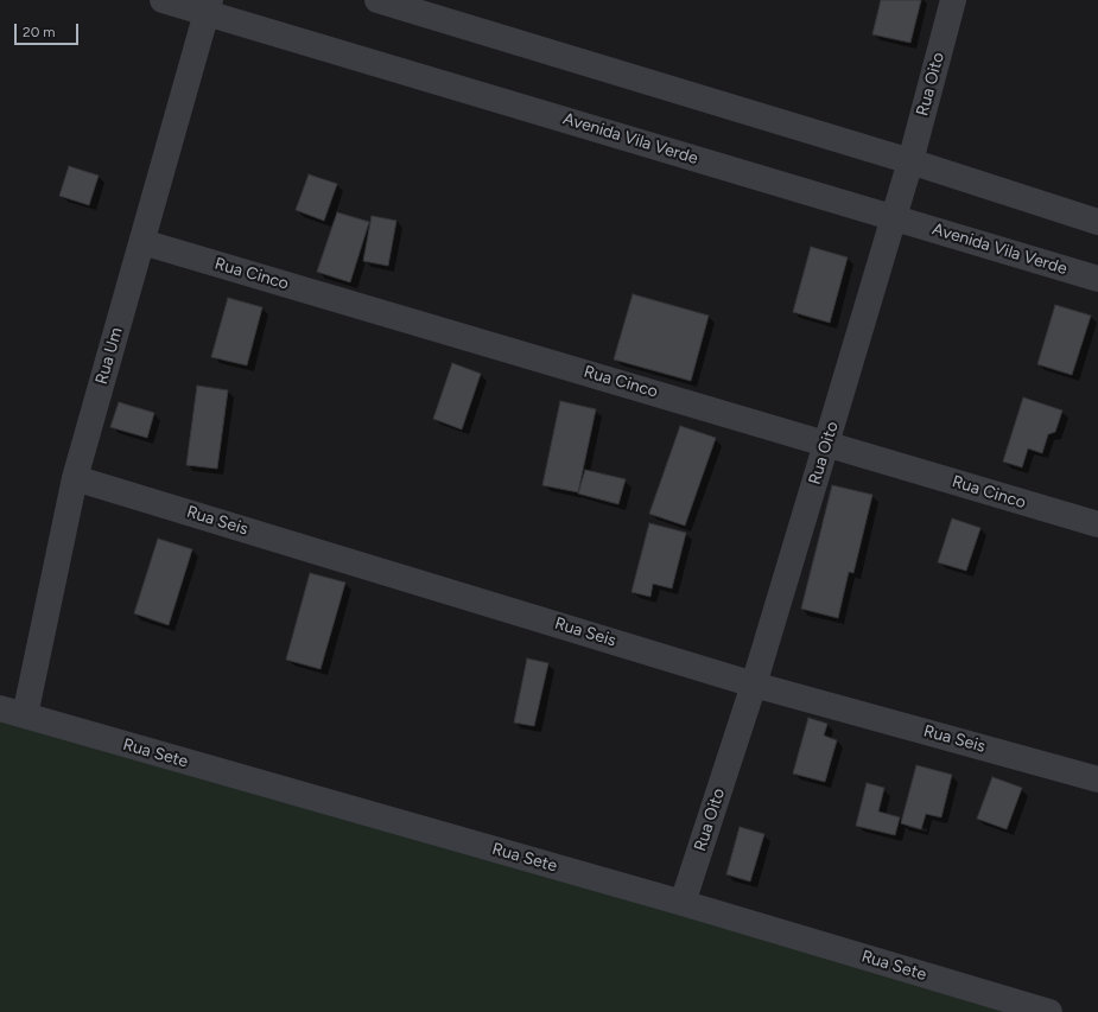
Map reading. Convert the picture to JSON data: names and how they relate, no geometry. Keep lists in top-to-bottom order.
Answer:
{
  "streets": {
    "street": [
      "Rua Oito",
      "Avenida Vila Verde",
      "Rua Cinco",
      "Rua Um",
      "Rua Seis",
      "Rua Sete"
    ]
  },
  "crossings": [
    ["Rua Oito", "Avenida Vila Verde"],
    ["Rua Oito", "Rua Cinco"],
    ["Rua Oito", "Rua Seis"],
    ["Rua Oito", "Rua Sete"],
    ["Avenida Vila Verde", "Rua Um"],
    ["Rua Cinco", "Rua Um"],
    ["Rua Um", "Rua Seis"],
    ["Rua Um", "Rua Sete"]
  ],
  "scale_bar": "20 m"
}
